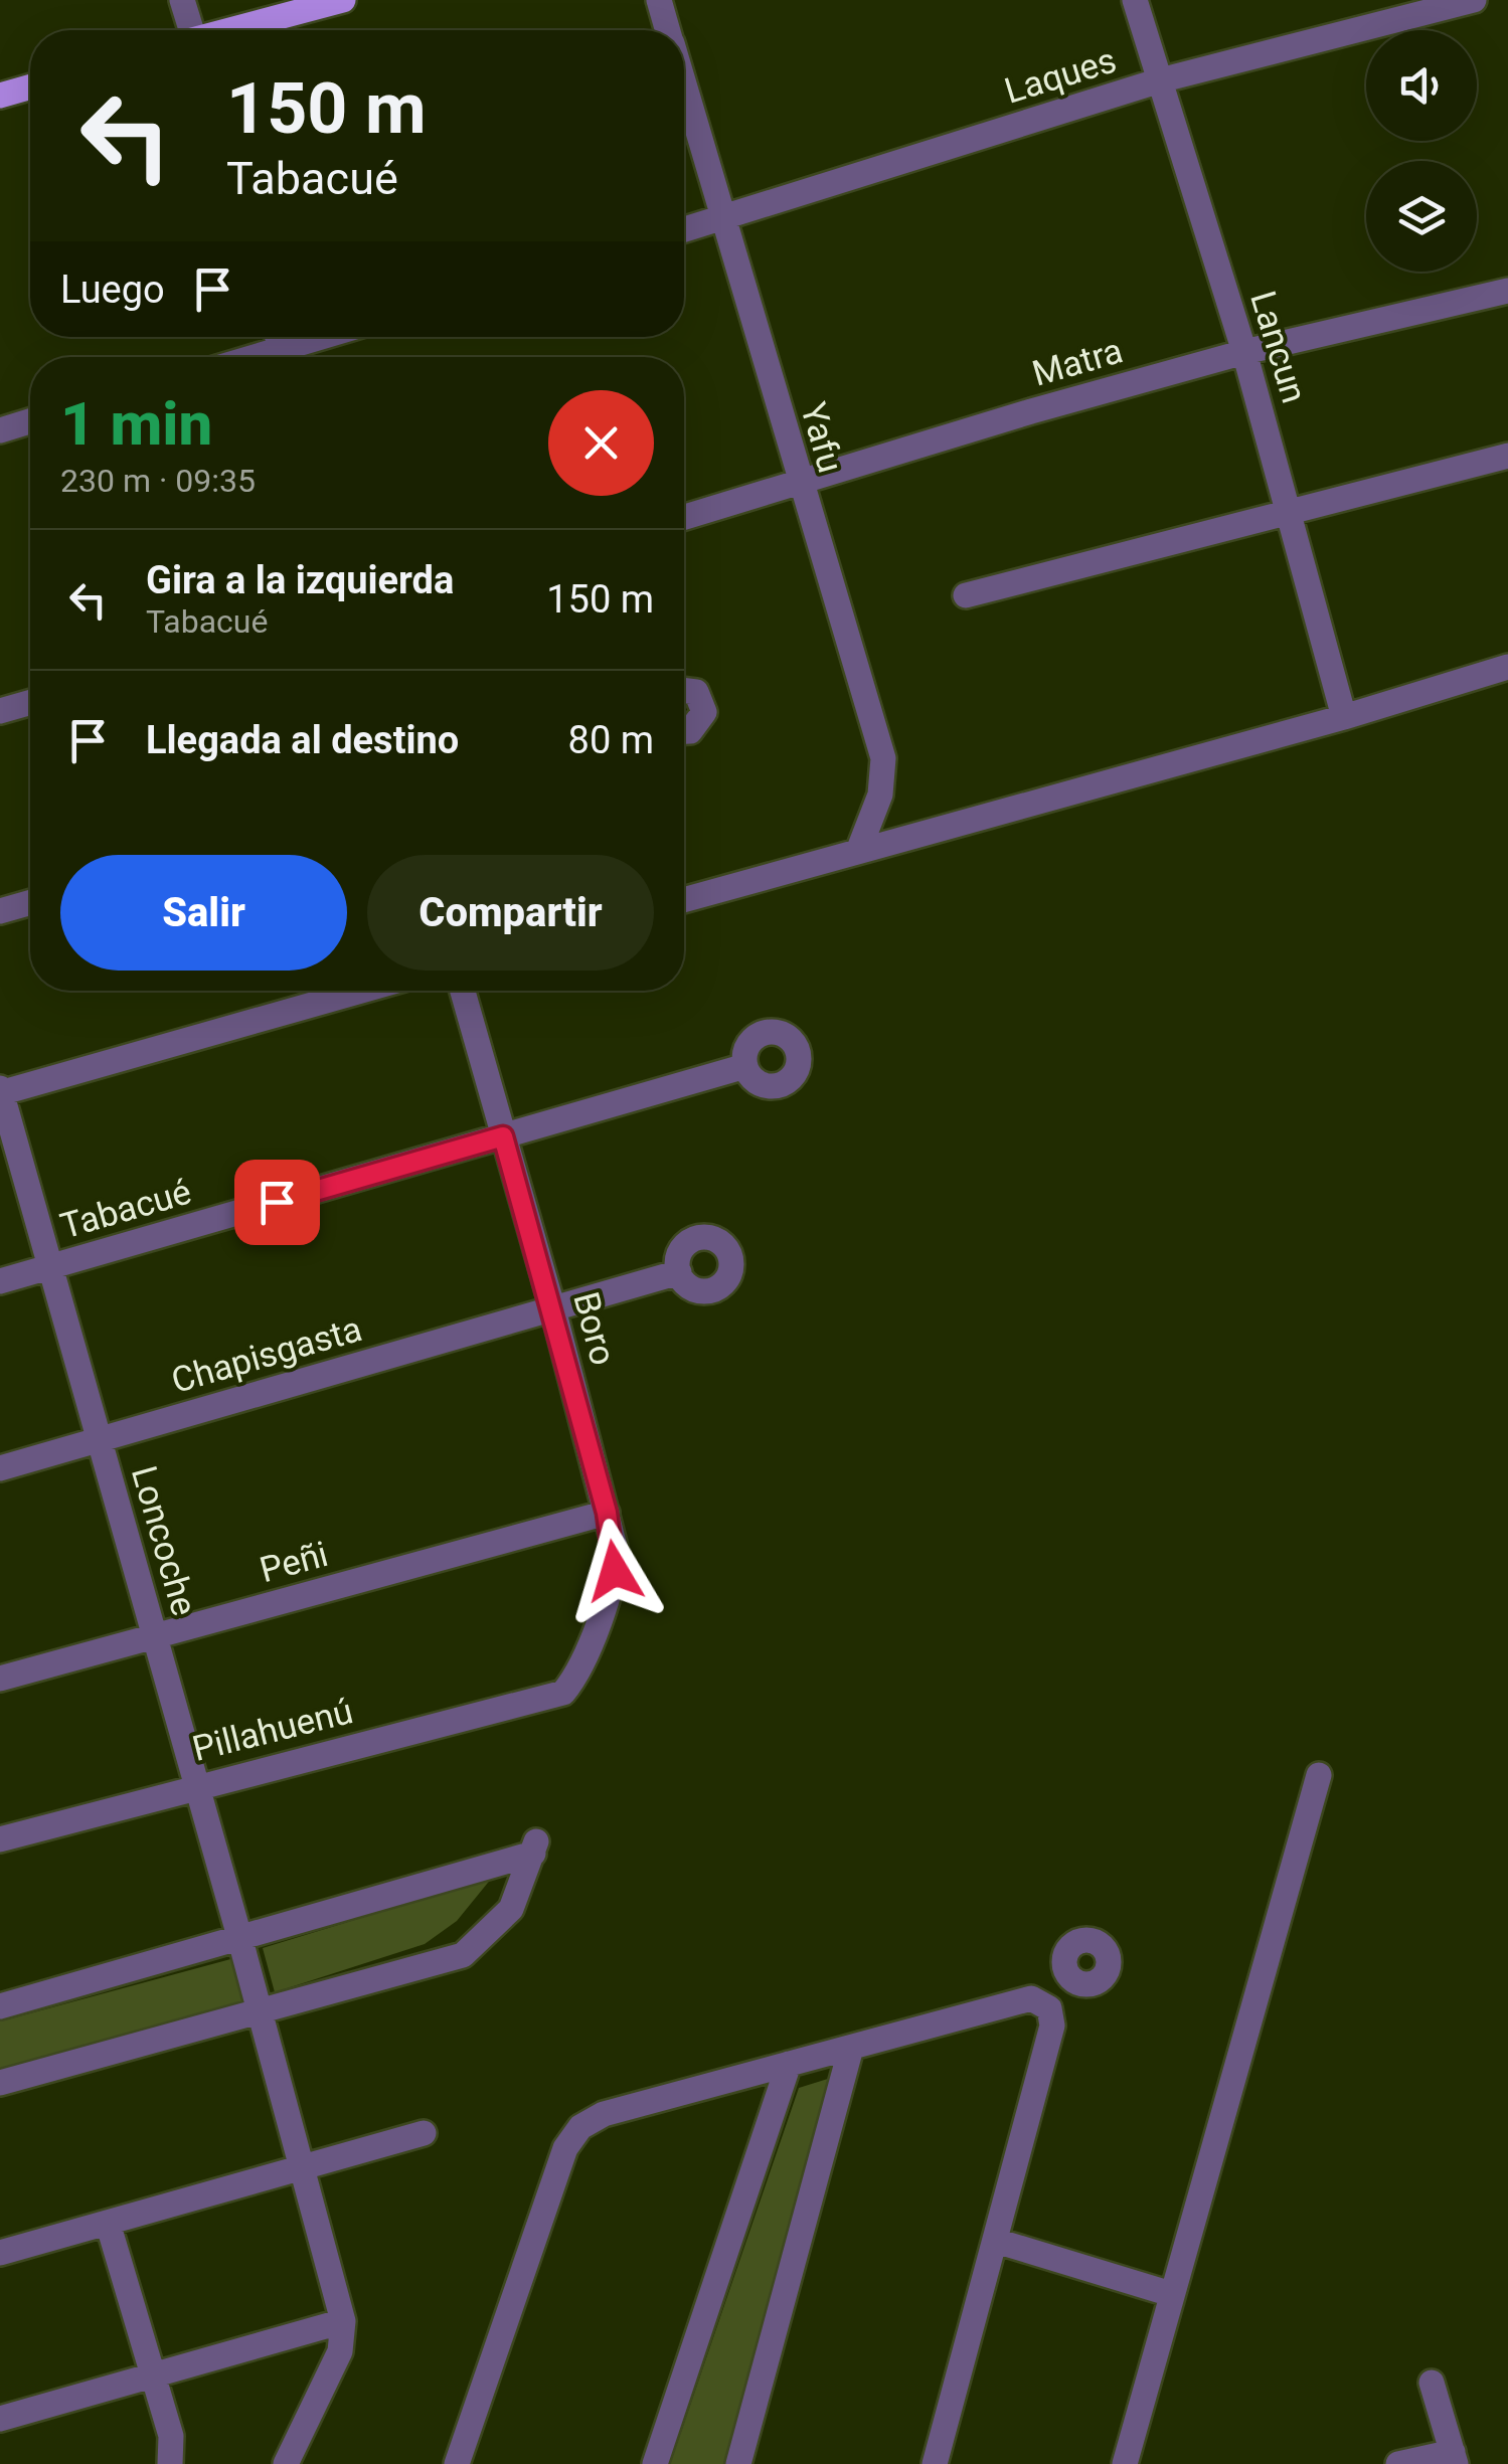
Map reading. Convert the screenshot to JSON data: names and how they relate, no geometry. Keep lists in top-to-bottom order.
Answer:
{
  "streets": {
    "street": [
      "Laques",
      "Lancun",
      "Matra",
      "Yafu",
      "Tabacué",
      "Boro",
      "Chapisgasta",
      "Loncoche",
      "Peñi",
      "Pillahuenú"
    ]
  },
  "crossings": [
    ["Laques", "Lancun"],
    ["Laques", "Yafu"],
    ["Lancun", "Matra"],
    ["Matra", "Yafu"],
    ["Tabacué", "Boro"],
    ["Tabacué", "Loncoche"],
    ["Boro", "Chapisgasta"],
    ["Boro", "Peñi"],
    ["Boro", "Pillahuenú"],
    ["Chapisgasta", "Loncoche"],
    ["Loncoche", "Peñi"],
    ["Loncoche", "Pillahuenú"]
  ],
  "page": {
    "turn": ["150 m", "Tabacué"],
    "then": "Luego",
    "heading": ["1 min", "230 m · 09:35"],
    "list": [
      {
        "name": "Gira a la izquierda",
        "note": "Tabacué",
        "value": "150 m"
      },
      {
        "name": "Llegada al destino",
        "value": "80 m"
      }
    ],
    "buttons": ["Salir", "Compartir"]
  }
}
